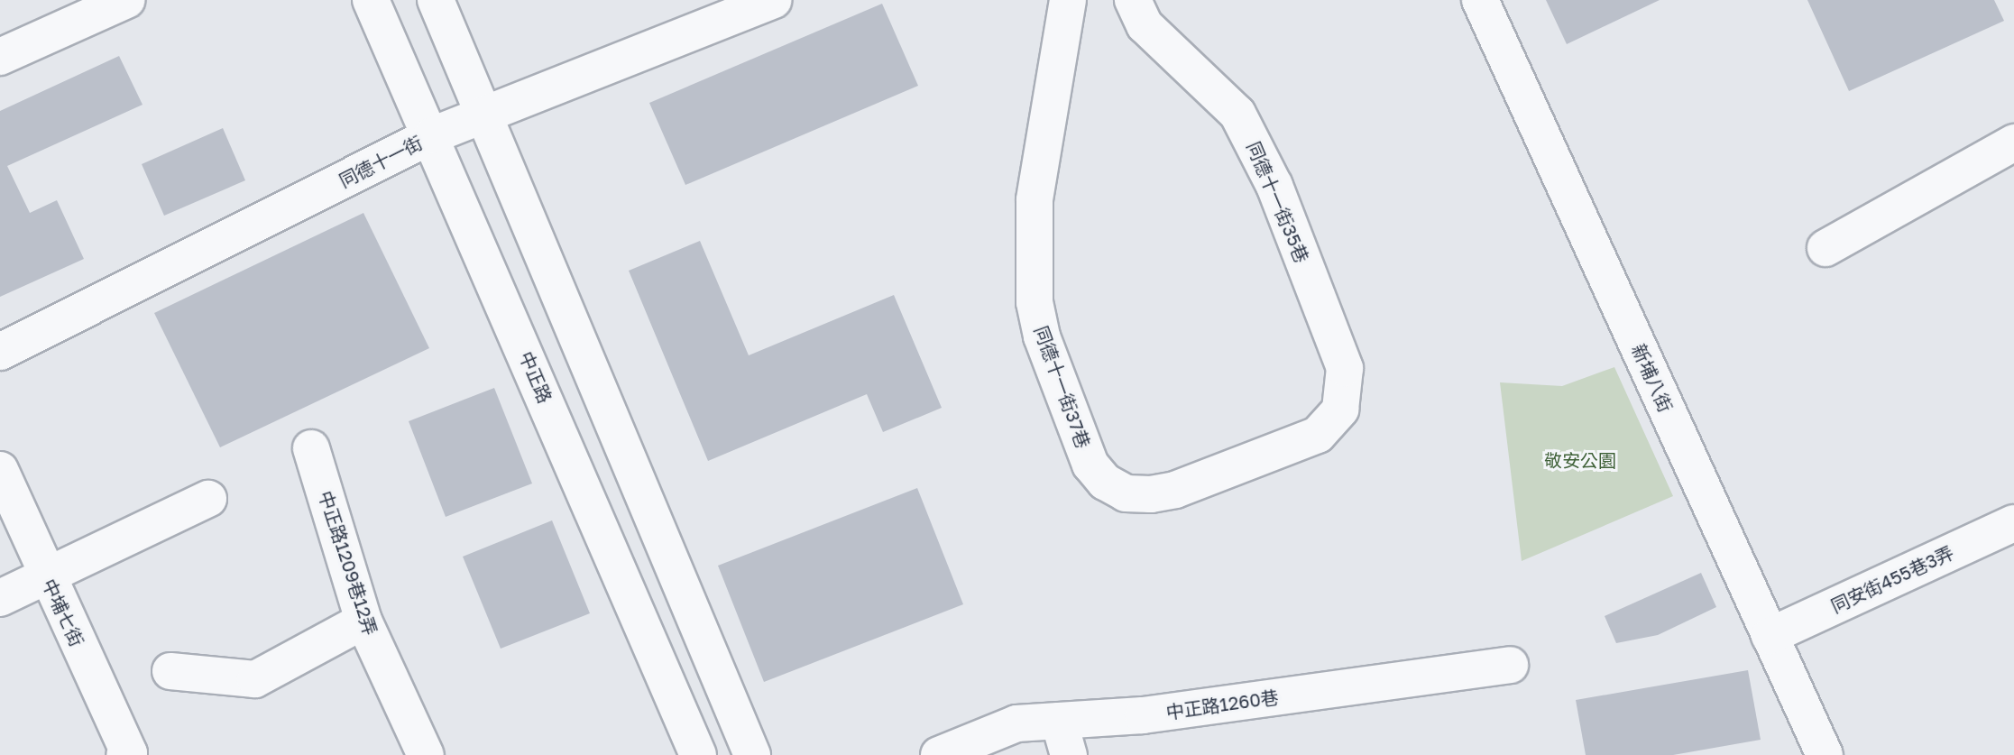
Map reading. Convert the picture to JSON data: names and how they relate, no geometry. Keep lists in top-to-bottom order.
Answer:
{
  "streets": {
    "street": [
      "同德十一街",
      "同德十一街35巷",
      "中正路",
      "新埔八街",
      "同德十一街37巷",
      "中正路1209巷12弄",
      "同安街455巷3弄",
      "中埔七街",
      "中正路1260巷"
    ]
  },
  "crossings": [
    ["同德十一街", "中正路"],
    ["同德十一街35巷", "同德十一街37巷"],
    ["新埔八街", "同安街455巷3弄"]
  ],
  "parks": ["敬安公園"]
}
